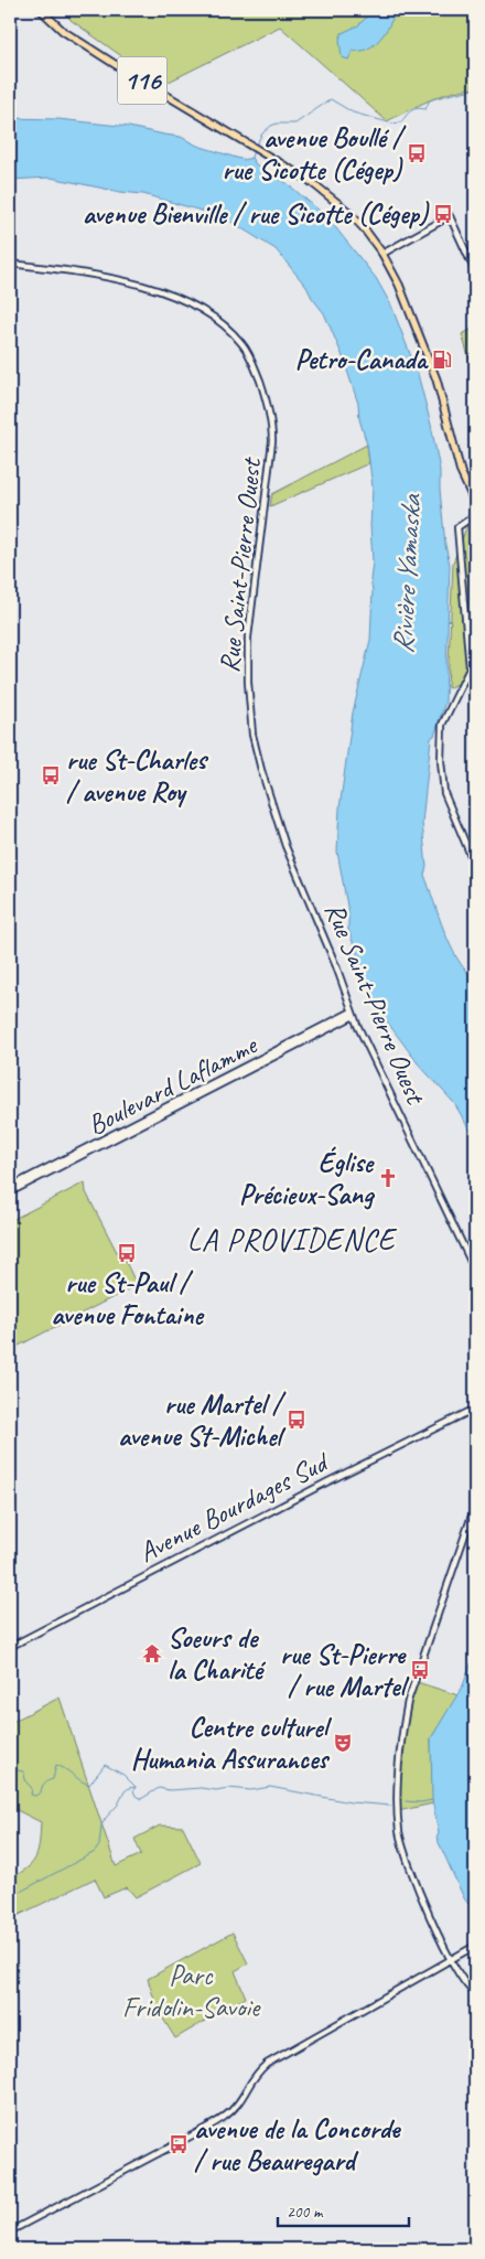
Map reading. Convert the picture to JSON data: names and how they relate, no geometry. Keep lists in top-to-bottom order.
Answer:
{
  "streets": {
    "main road": ["116"],
    "street": ["Rue Saint-Pierre Ouest", "Boulevard Laflamme", "Avenue Bourdages Sud"]
  },
  "crossings": [
    ["Rue Saint-Pierre Ouest", "Boulevard Laflamme"]
  ],
  "districts": ["LA PROVIDENCE"],
  "water": ["Rivière Yamaska"],
  "parks": ["Parc Fridolin-Savoie"],
  "places": {
    "bus stop": [
      "avenue Boullé / rue Sicotte (Cégep)",
      "avenue Bienville / rue Sicotte (Cégep)",
      "rue St-Charles / avenue Roy",
      "rue St-Paul / avenue Fontaine",
      "rue Martel / avenue St-Michel",
      "rue St-Pierre / rue Martel",
      "avenue de la Concorde / rue Beauregard"
    ],
    "fuel station": ["Petro-Canada"],
    "church": ["Église Précieux-Sang"],
    "temple": ["Soeurs de la Charité"],
    "theatre": ["Centre culturel Humania Assurances"]
  },
  "scale_bar": "200 m"
}
